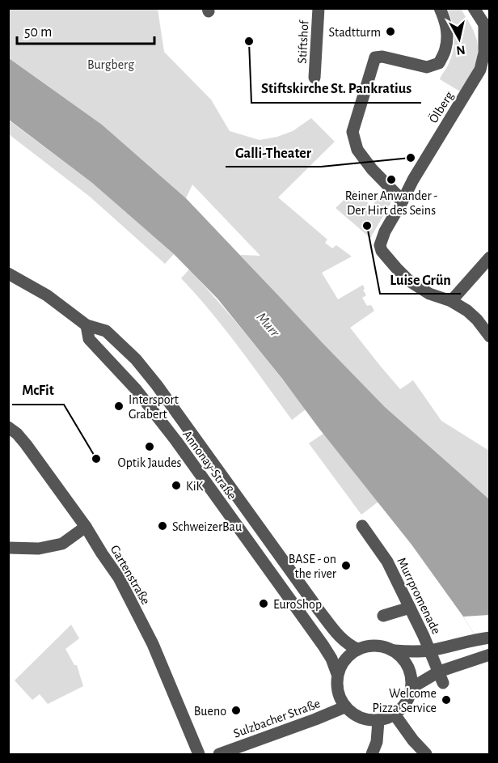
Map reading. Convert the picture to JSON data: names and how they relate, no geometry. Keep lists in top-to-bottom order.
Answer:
{
  "streets": {
    "street": [
      "Stiftshof",
      "Ölberg",
      "Annonay-Straße",
      "Gartenstraße",
      "Murrpromenade",
      "Sulzbacher Straße"
    ]
  },
  "crossings": [
    ["Annonay-Straße", "Sulzbacher Straße"]
  ],
  "water": ["Murr"],
  "parks": ["Burgberg"],
  "places": [
    "Stadtturm",
    "Stiftskirche St. Pankratius",
    "Galli-Theater",
    "Reiner Anwander - Der Hirt des Seins",
    "Luise Grün",
    "Intersport Grabert",
    "Optik Jaudes",
    "McFit",
    "KiK",
    "SchweizerBau",
    "BASE - on the river",
    "EuroShop",
    "Welcome Pizza Service",
    "Bueno"
  ],
  "scale_bar": "50 m",
  "north": "bottom"
}
